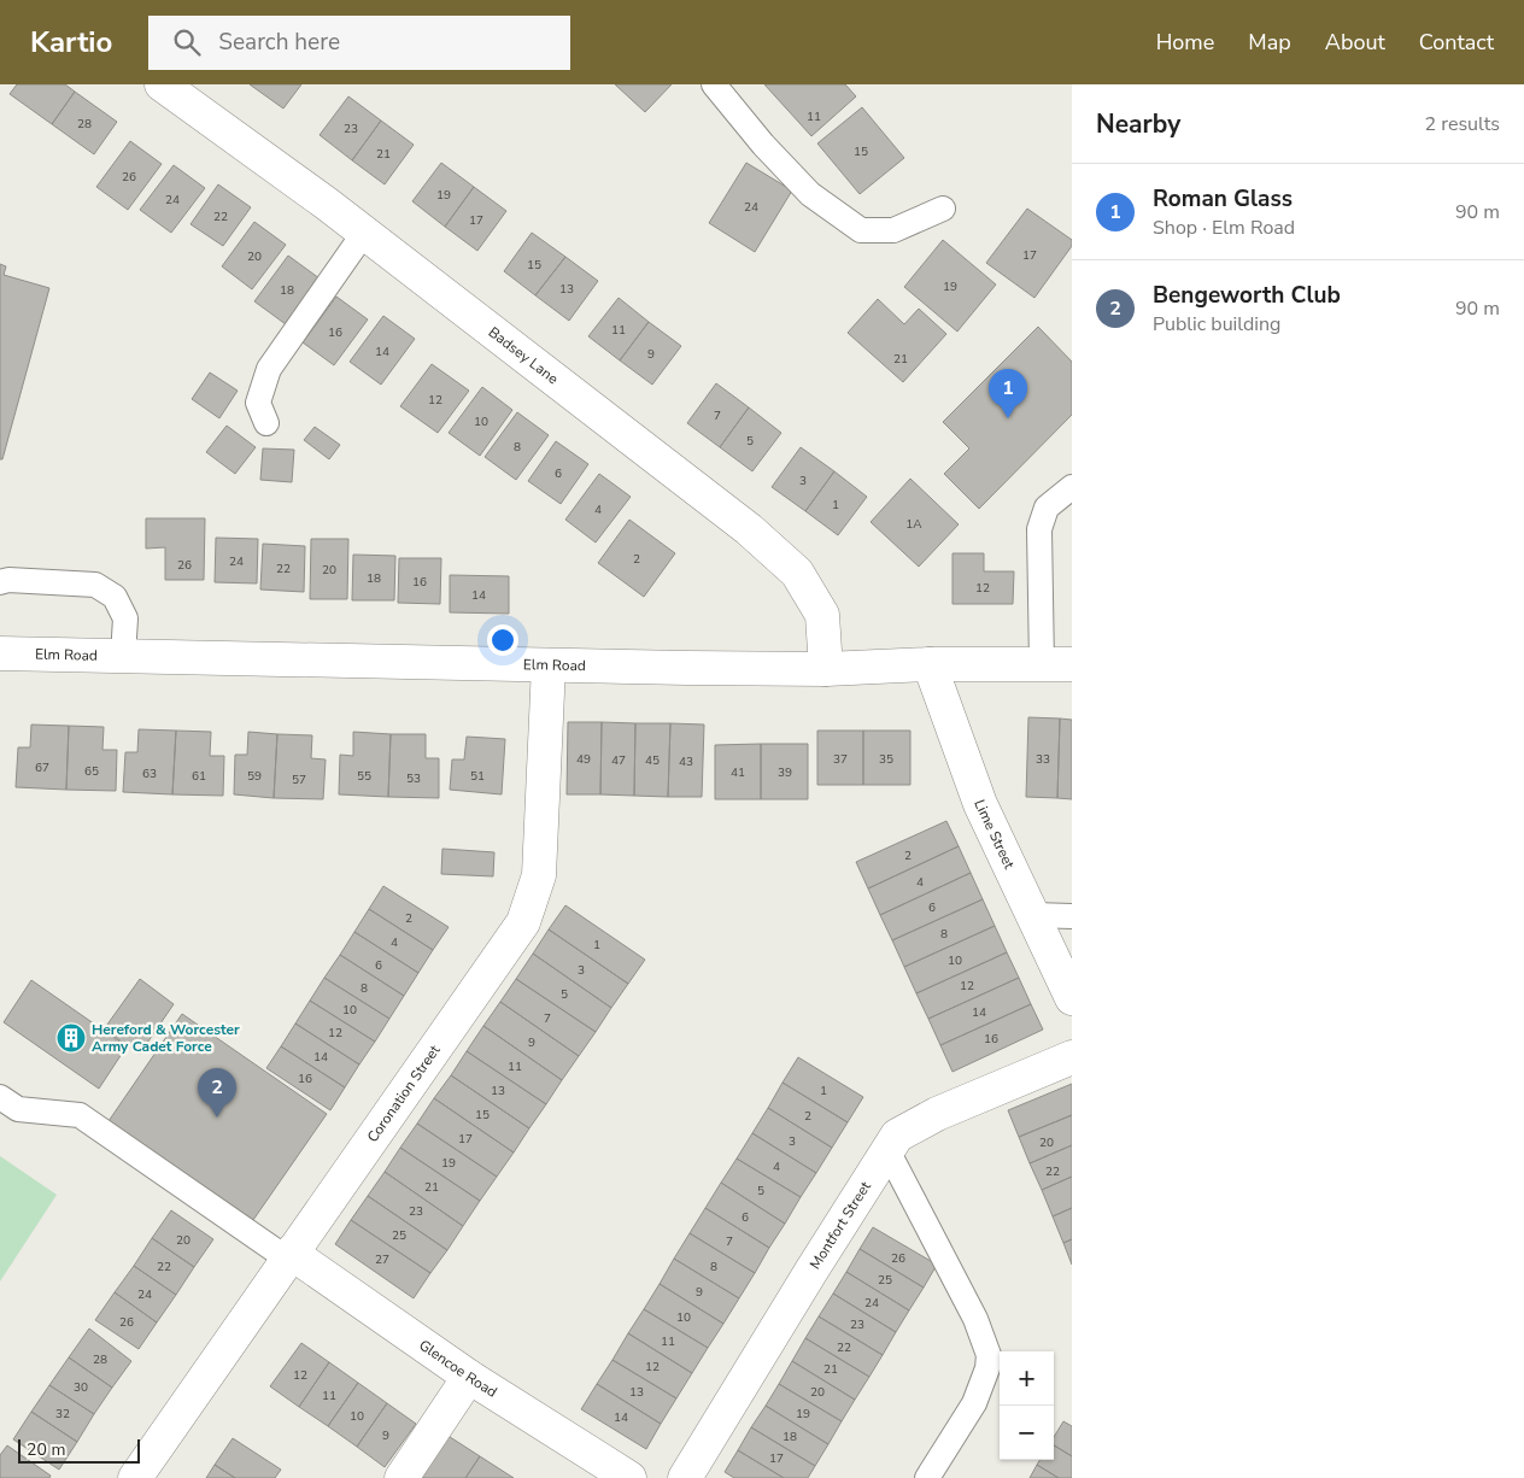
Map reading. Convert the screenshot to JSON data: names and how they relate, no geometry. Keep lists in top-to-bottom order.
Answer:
{
  "streets": {
    "street": [
      "Badsey Lane",
      "Elm Road",
      "Lime Street",
      "Coronation Street",
      "Montfort Street",
      "Glencoe Road"
    ]
  },
  "crossings": [
    ["Badsey Lane", "Elm Road"],
    ["Elm Road", "Lime Street"],
    ["Elm Road", "Coronation Street"],
    ["Coronation Street", "Glencoe Road"]
  ],
  "places": {
    "building": ["Hereford & Worcester Army Cadet Force"]
  },
  "house_numbers": [
    "11",
    "28",
    "23",
    "15",
    "21",
    "26",
    "19",
    "24",
    "24",
    "22",
    "17",
    "17",
    "20",
    "15",
    "19",
    "13",
    "18",
    "11",
    "16",
    "14",
    "9",
    "21",
    "12",
    "7",
    "10",
    "5",
    "8",
    "6",
    "3",
    "1",
    "4",
    "1A",
    "2",
    "24",
    "26",
    "22",
    "20",
    "18",
    "16",
    "12",
    "14",
    "49",
    "37",
    "35",
    "33",
    "47",
    "45",
    "43",
    "67",
    "65",
    "41",
    "39",
    "63",
    "61",
    "59",
    "55",
    "51",
    "53",
    "57",
    "2",
    "4",
    "6",
    "2",
    "8",
    "4",
    "1",
    "10",
    "6",
    "3",
    "12",
    "8",
    "5",
    "10",
    "14",
    "7",
    "12",
    "16",
    "9",
    "14",
    "11",
    "16",
    "13",
    "1",
    "15",
    "2",
    "17",
    "3",
    "20",
    "19",
    "4",
    "22",
    "21",
    "5",
    "23",
    "6",
    "25",
    "20",
    "7",
    "26",
    "27",
    "22",
    "8",
    "25",
    "9",
    "24",
    "24",
    "10",
    "26",
    "23",
    "11",
    "22",
    "28",
    "12",
    "21",
    "12",
    "30",
    "13",
    "20",
    "11",
    "32",
    "19",
    "10",
    "14",
    "9",
    "18",
    "17"
  ],
  "scale_bar": "20 m",
  "page": {
    "header": "Kartio",
    "search": "Search here",
    "nav": [
      "Home",
      "Map",
      "About",
      "Contact"
    ],
    "heading": ["Nearby", "2 results"],
    "list": [
      {
        "mark": "1",
        "name": "Roman Glass",
        "note": "Shop · Elm Road",
        "value": "90 m"
      },
      {
        "mark": "2",
        "name": "Bengeworth Club",
        "note": "Public building",
        "value": "90 m"
      }
    ],
    "pins": ["1", "2"],
    "map_buttons": ["+", "−"],
    "scale": "20 m"
  }
}
